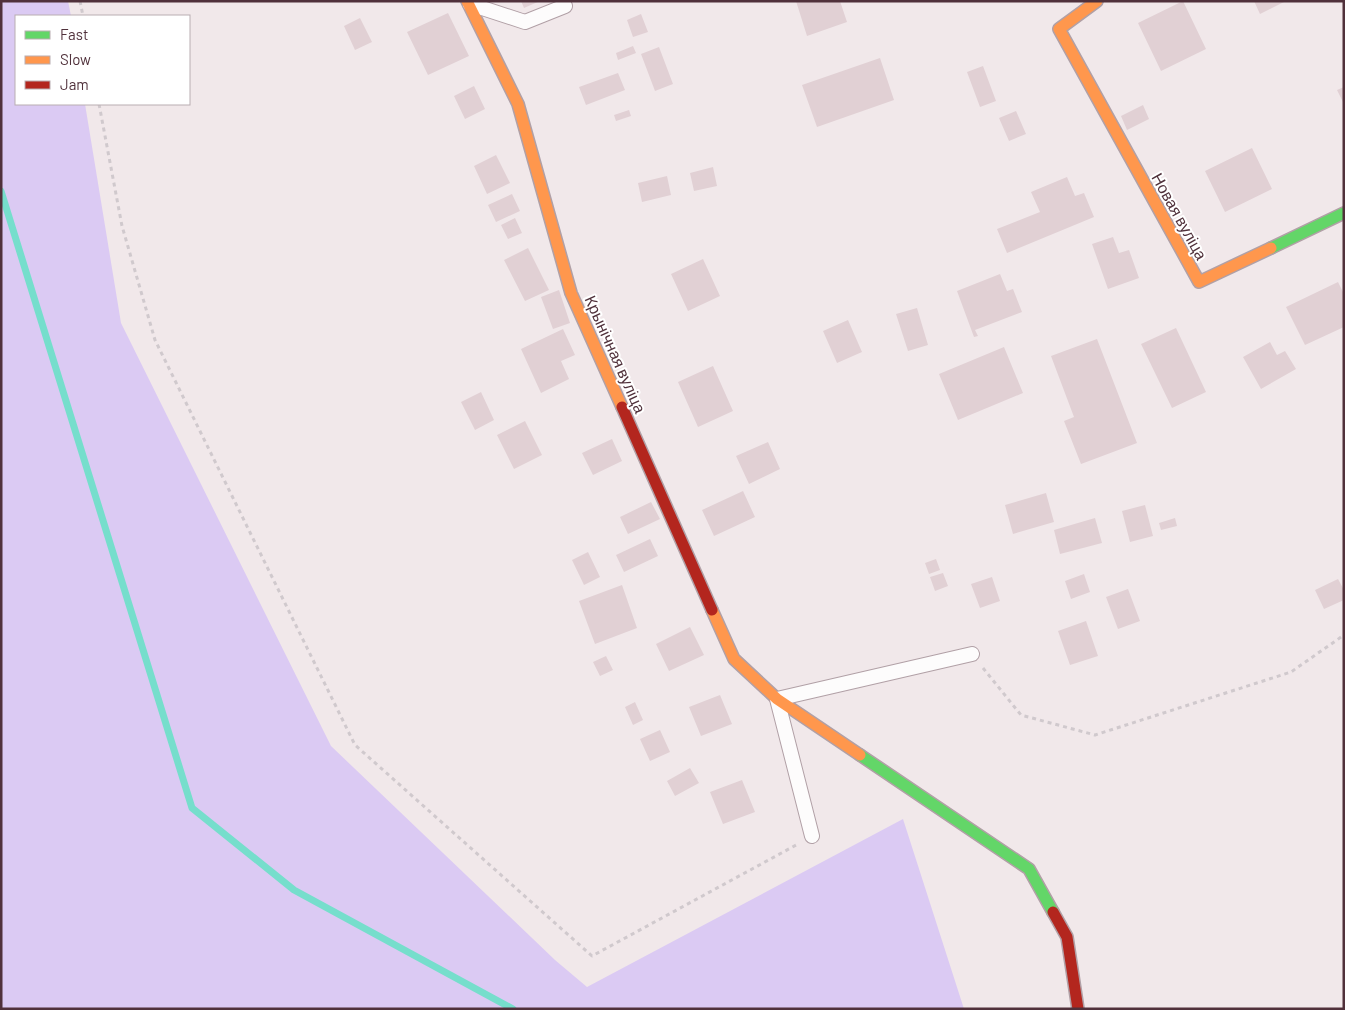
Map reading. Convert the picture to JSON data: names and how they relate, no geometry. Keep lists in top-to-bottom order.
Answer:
{
  "streets": {
    "street": ["Новая вуліца", "Крынічная вуліца"]
  },
  "legend": ["Fast", "Slow", "Jam"]
}
